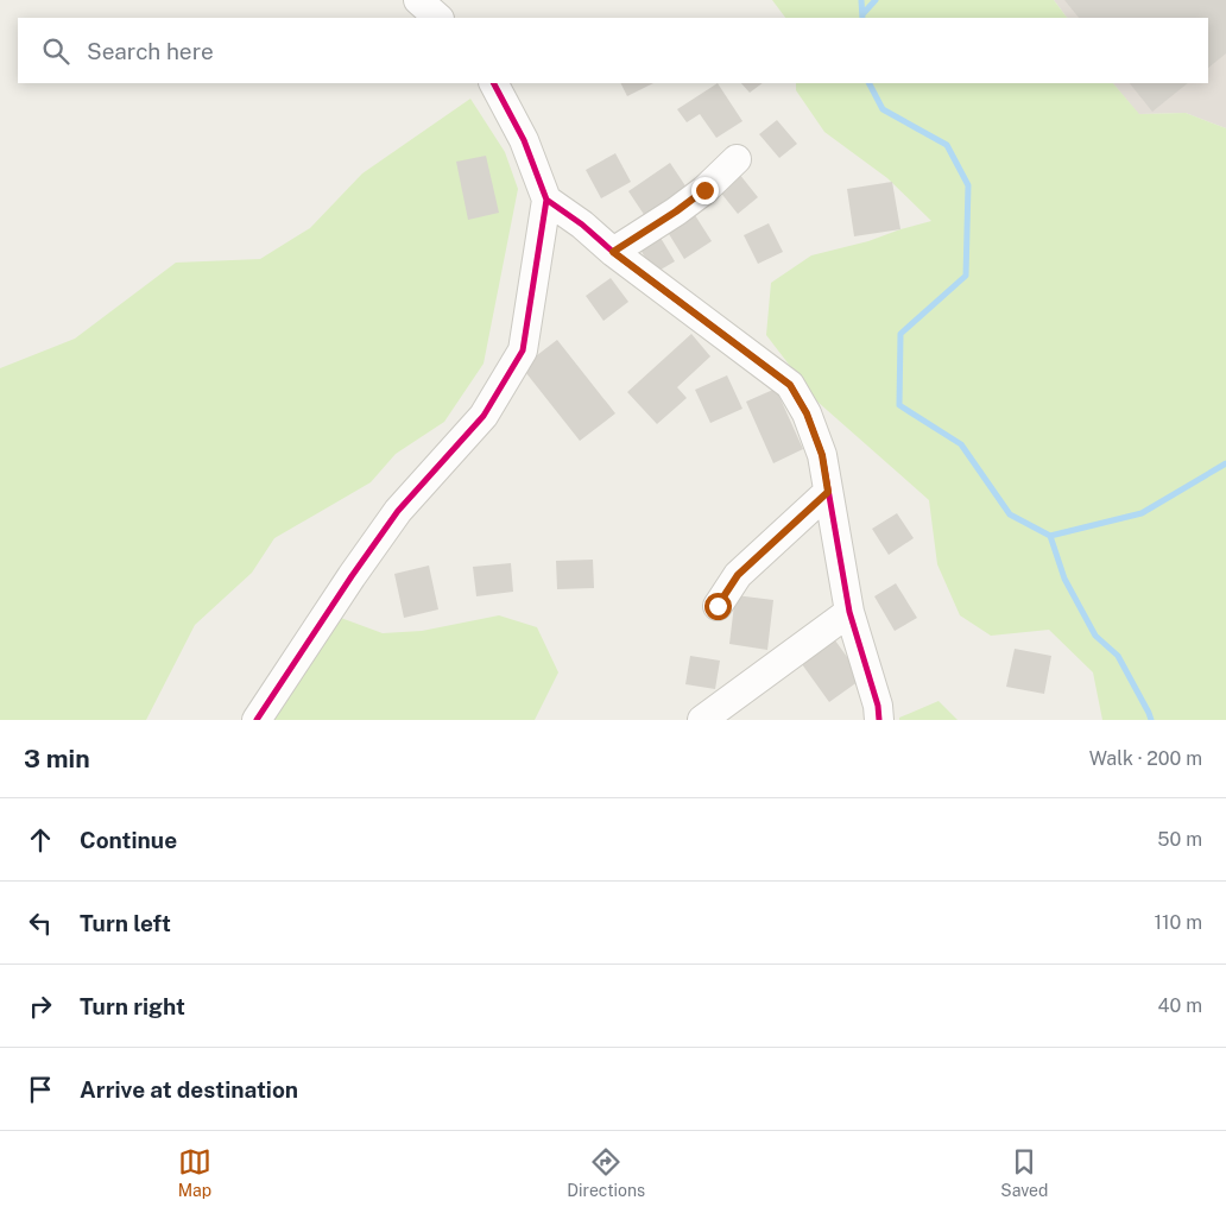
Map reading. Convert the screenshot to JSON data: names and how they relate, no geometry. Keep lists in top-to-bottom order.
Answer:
{
  "page": {
    "search": "Search here",
    "heading": ["3 min", "Walk · 200 m"],
    "list": [
      ["Continue", "50 m"],
      ["Turn left", "110 m"],
      ["Turn right", "40 m"],
      "Arrive at destination"
    ],
    "nav": ["Map", "Directions", "Saved"]
  }
}
